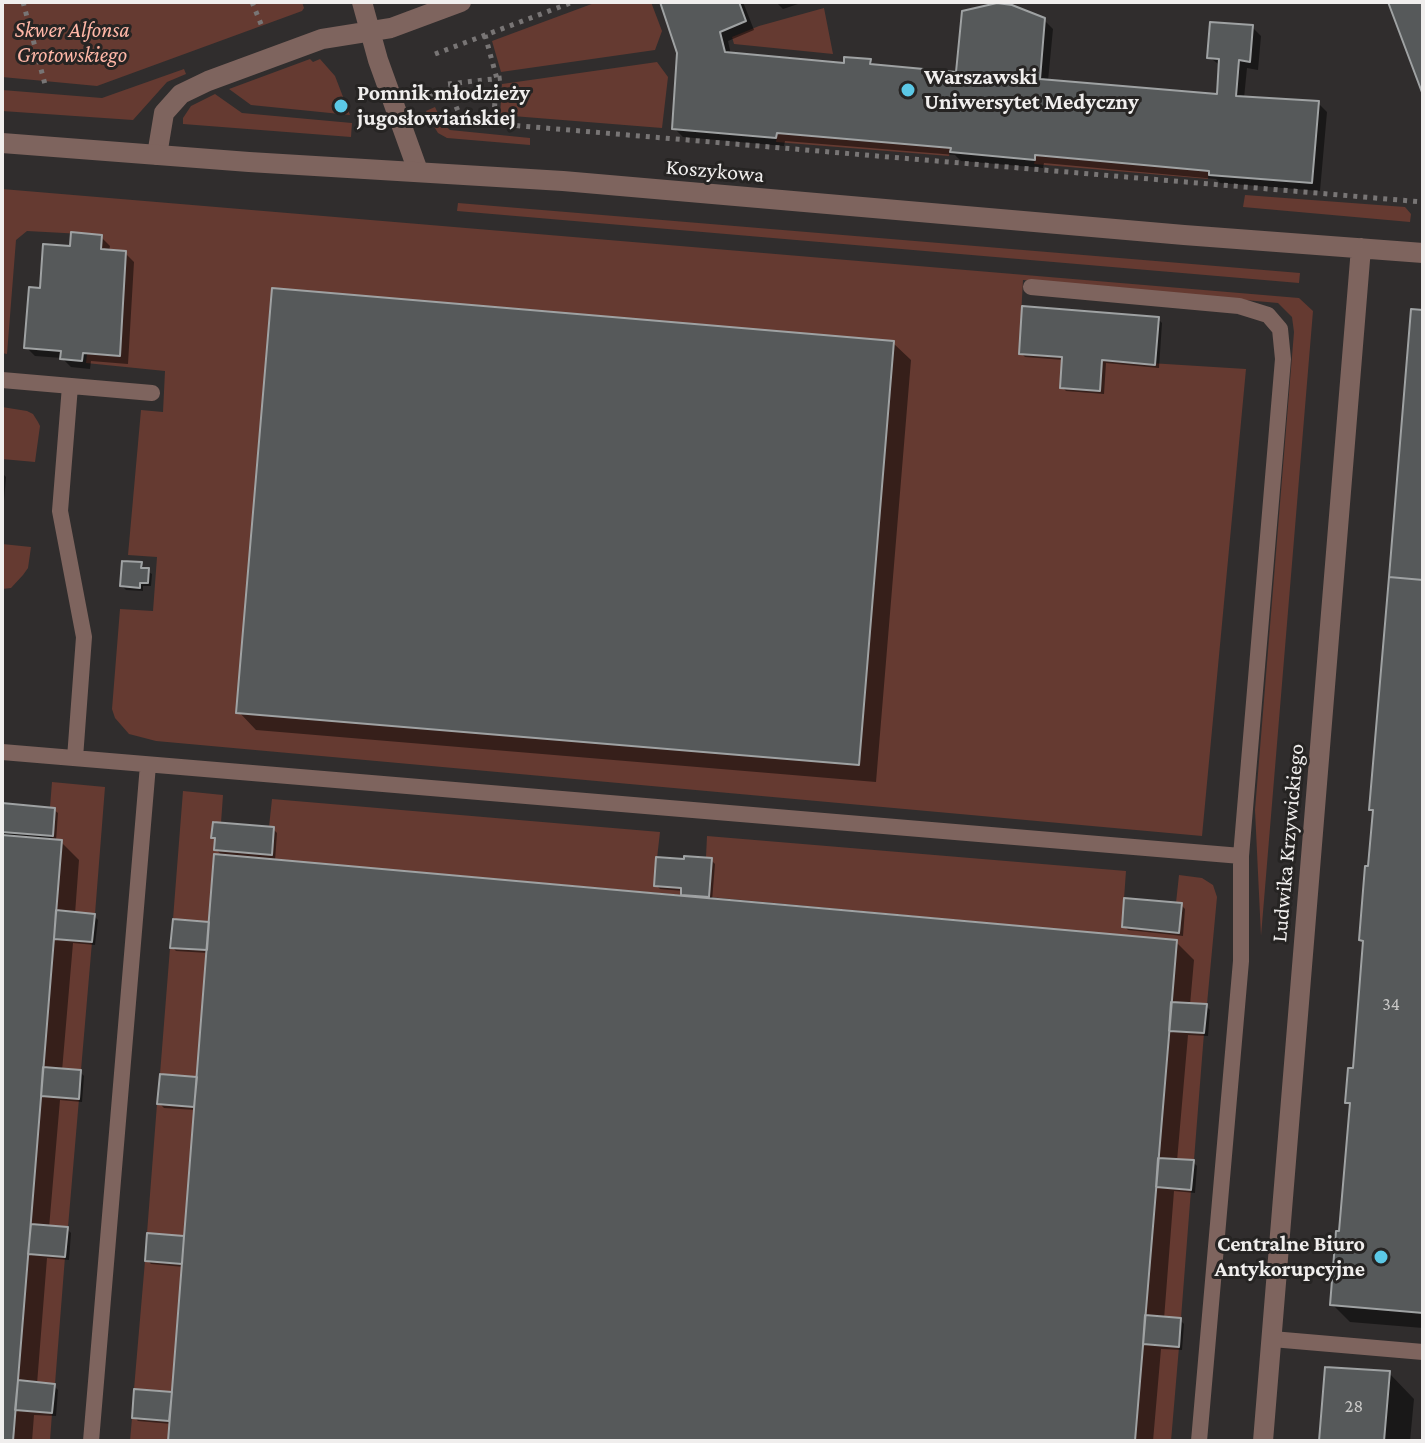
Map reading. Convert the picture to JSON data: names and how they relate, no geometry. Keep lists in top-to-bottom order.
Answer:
{
  "streets": {
    "street": ["Koszykowa", "Ludwika Krzywickiego"]
  },
  "crossings": [
    ["Koszykowa", "Ludwika Krzywickiego"]
  ],
  "parks": ["Skwer Alfonsa Grotowskiego"],
  "places": ["Warszawski Uniwersytet Medyczny", "Pomnik młodzieży jugosłowiańskiej", "Centralne Biuro Antykorupcyjne"],
  "house_numbers": ["34", "28"]
}
